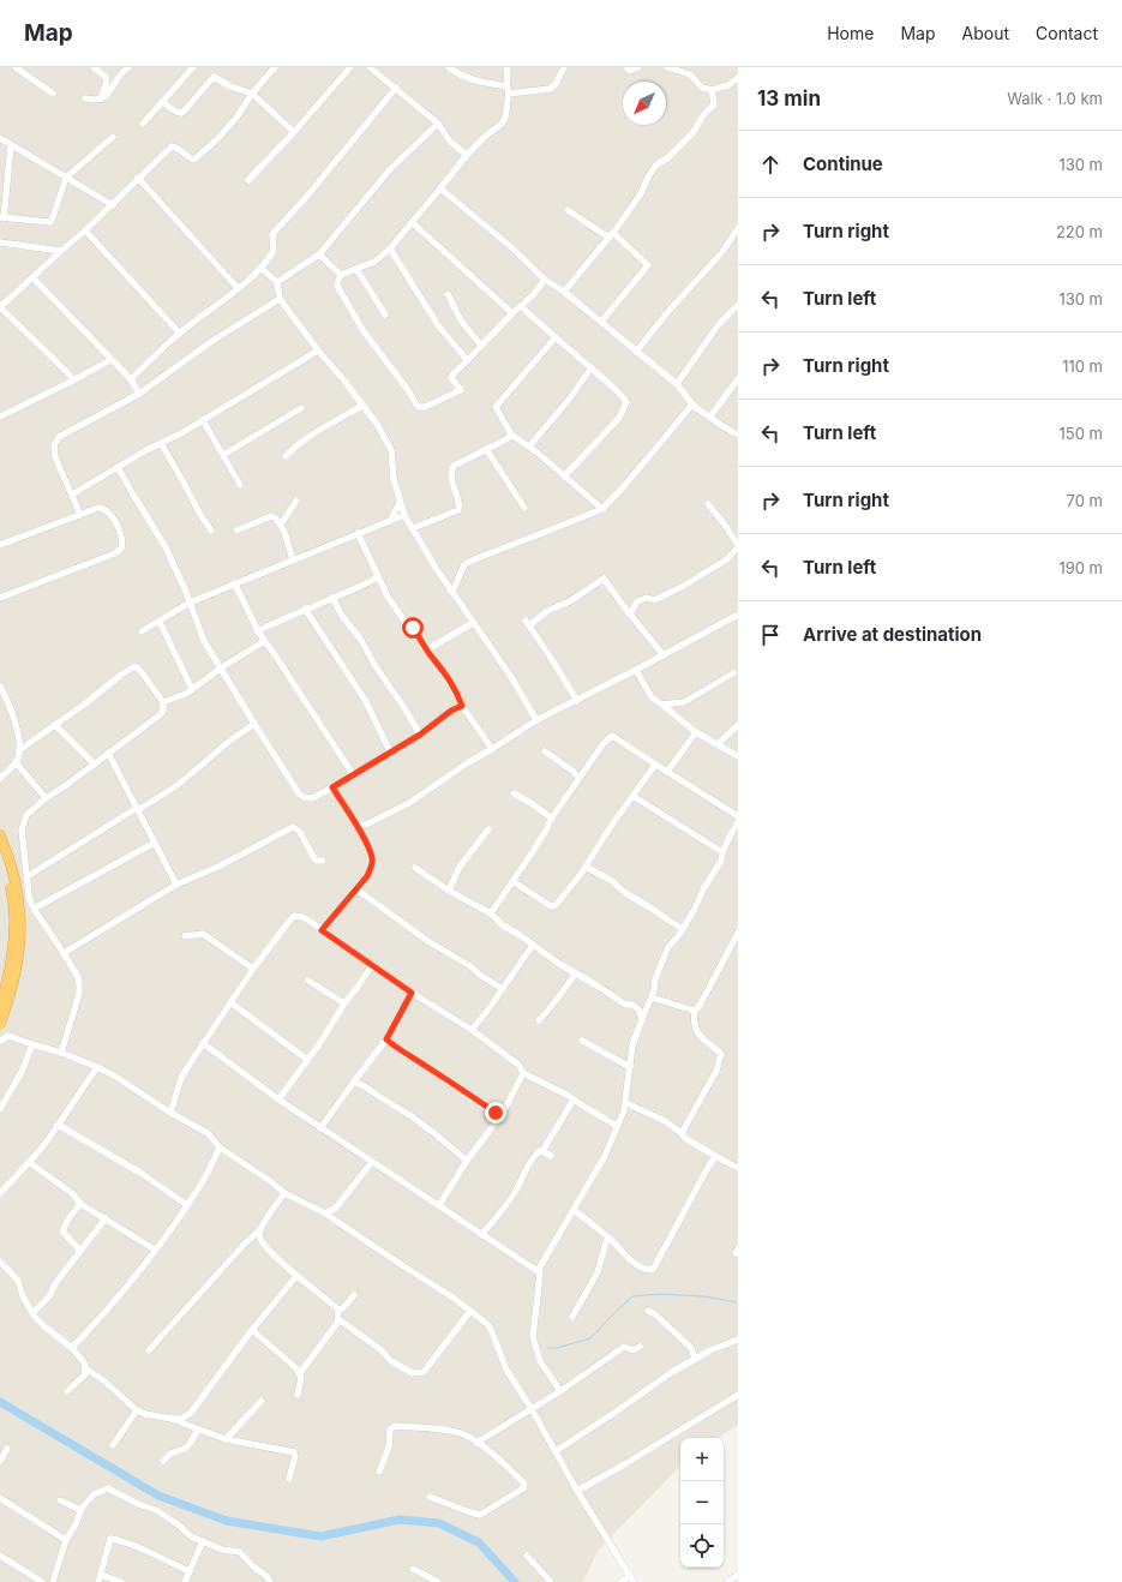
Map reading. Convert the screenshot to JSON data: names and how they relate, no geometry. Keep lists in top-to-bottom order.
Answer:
{
  "north": "bottom left",
  "page": {
    "header": "Map",
    "nav": [
      "Home",
      "Map",
      "About",
      "Contact"
    ],
    "heading": ["13 min", "Walk · 1.0 km"],
    "list": [
      ["Continue", "130 m"],
      ["Turn right", "220 m"],
      ["Turn left", "130 m"],
      ["Turn right", "110 m"],
      ["Turn left", "150 m"],
      ["Turn right", "70 m"],
      ["Turn left", "190 m"],
      "Arrive at destination"
    ],
    "map_buttons": ["+", "−"]
  }
}
